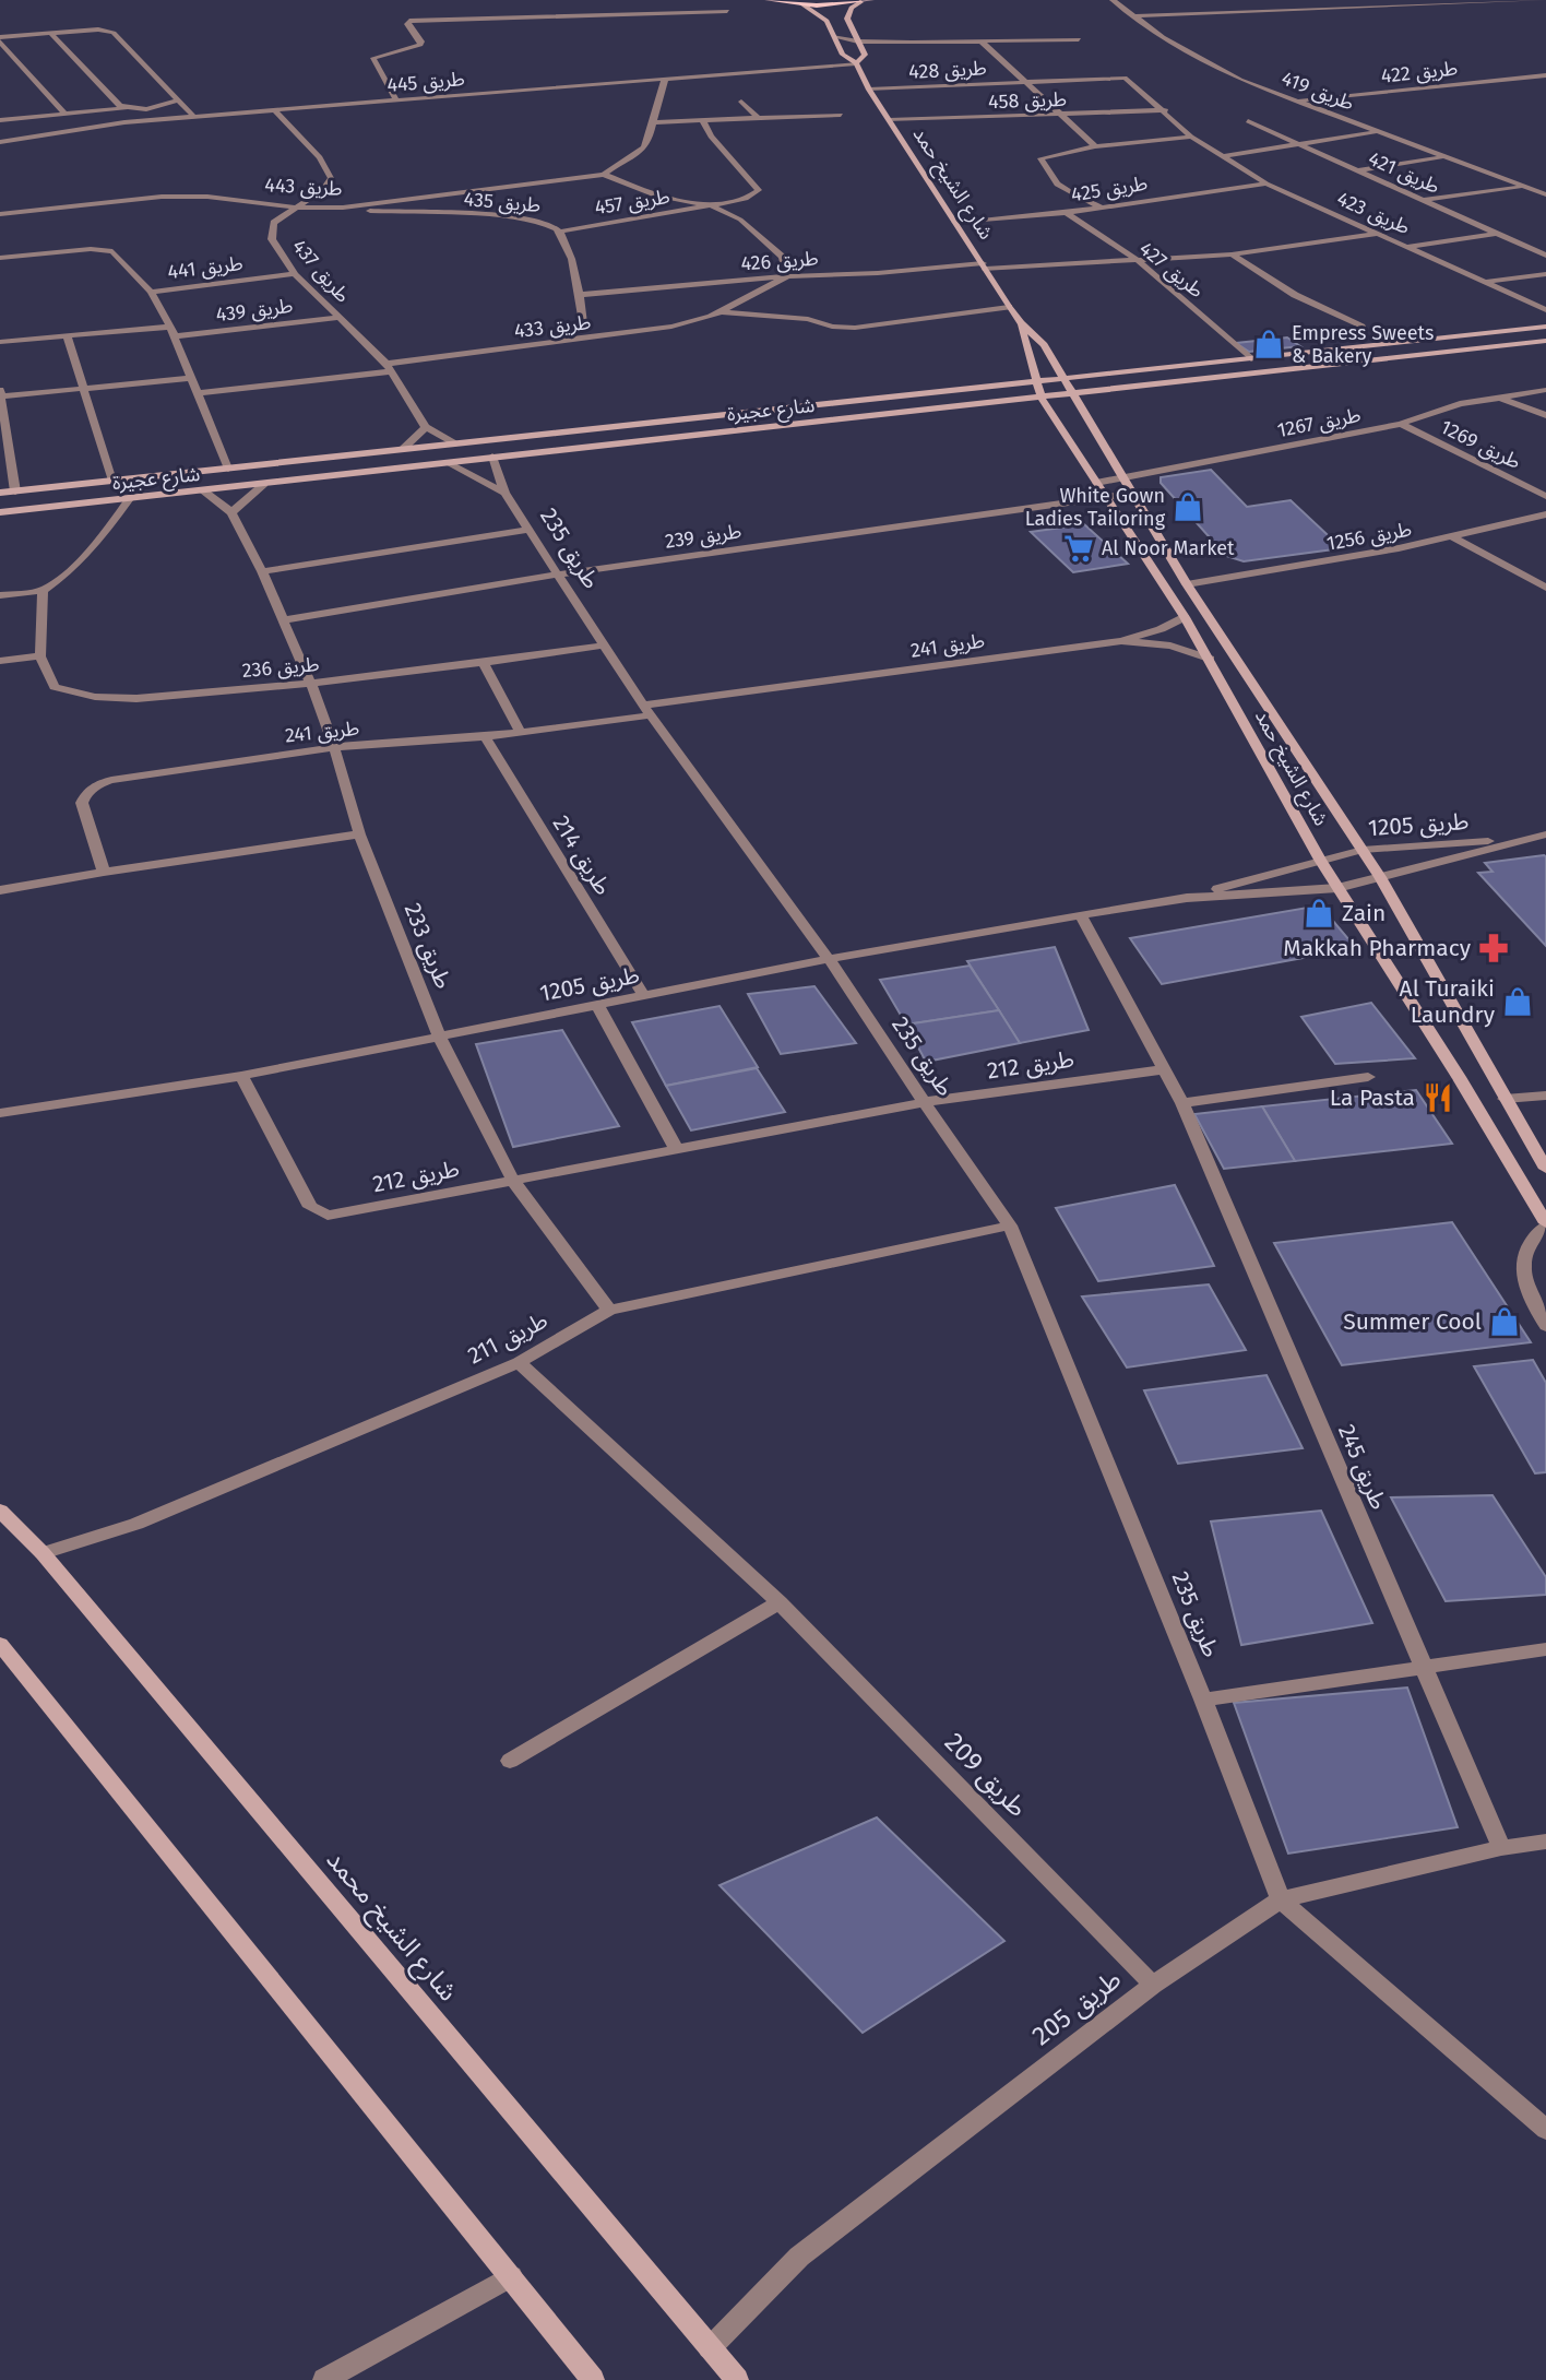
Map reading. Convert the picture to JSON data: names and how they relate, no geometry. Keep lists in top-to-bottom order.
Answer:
{
  "streets": {
    "street": [
      "طريق 428",
      "طريق 422",
      "طريق 445",
      "طريق 419",
      "طريق 458",
      "طريق 421",
      "شارع الشيخ حمد",
      "طريق 443",
      "طريق 425",
      "طريق 435",
      "طريق 457",
      "طريق 423",
      "طريق 426",
      "طريق 441",
      "طريق 427",
      "طريق 437",
      "طريق 439",
      "طريق 433",
      "شارع عجيرة",
      "طريق 1267",
      "طريق 1269",
      "طريق 239",
      "طريق 1256",
      "طريق 235",
      "طريق 241",
      "طريق 236",
      "طريق 1205",
      "طريق 214",
      "طريق 233",
      "طريق 212",
      "طريق 211",
      "طريق 245",
      "طريق 209",
      "شارع الشيخ محمد",
      "طريق 205"
    ]
  },
  "crossings": [
    ["طريق 428", "طريق 458"],
    ["طريق 428", "شارع الشيخ حمد"],
    ["طريق 428", "طريق 423"],
    ["طريق 422", "طريق 419"],
    ["طريق 445", "شارع الشيخ حمد"],
    ["طريق 445", "طريق 437"],
    ["طريق 419", "طريق 421"],
    ["طريق 458", "شارع الشيخ حمد"],
    ["طريق 458", "طريق 423"],
    ["شارع الشيخ حمد", "طريق 425"],
    ["شارع الشيخ حمد", "طريق 426"],
    ["شارع الشيخ حمد", "طريق 433"],
    ["شارع الشيخ حمد", "شارع عجيرة"],
    ["شارع الشيخ حمد", "طريق 1267"],
    ["شارع الشيخ حمد", "طريق 239"],
    ["شارع الشيخ حمد", "طريق 1256"],
    ["شارع الشيخ حمد", "طريق 241"],
    ["شارع الشيخ حمد", "طريق 1205"],
    ["طريق 443", "طريق 435"],
    ["طريق 443", "طريق 437"],
    ["طريق 425", "طريق 423"],
    ["طريق 425", "طريق 427"],
    ["طريق 435", "طريق 457"],
    ["طريق 435", "طريق 426"],
    ["طريق 423", "طريق 426"],
    ["طريق 426", "طريق 427"],
    ["طريق 426", "طريق 433"],
    ["طريق 441", "طريق 437"],
    ["طريق 427", "شارع عجيرة"],
    ["طريق 437", "طريق 439"],
    ["طريق 437", "طريق 433"],
    ["طريق 437", "شارع عجيرة"],
    ["شارع عجيرة", "طريق 235"],
    ["شارع عجيرة", "طريق 233"],
    ["طريق 1267", "طريق 1269"],
    ["طريق 239", "طريق 235"],
    ["طريق 239", "طريق 233"],
    ["طريق 235", "طريق 241"],
    ["طريق 235", "طريق 236"],
    ["طريق 235", "طريق 1205"],
    ["طريق 235", "طريق 212"],
    ["طريق 235", "طريق 211"],
    ["طريق 235", "طريق 205"],
    ["طريق 241", "طريق 214"],
    ["طريق 241", "طريق 233"],
    ["طريق 236", "طريق 233"],
    ["طريق 1205", "طريق 214"],
    ["طريق 1205", "طريق 233"],
    ["طريق 1205", "طريق 212"],
    ["طريق 1205", "طريق 245"],
    ["طريق 233", "طريق 212"],
    ["طريق 233", "طريق 211"],
    ["طريق 212", "طريق 245"],
    ["طريق 211", "طريق 209"],
    ["طريق 211", "شارع الشيخ محمد"],
    ["طريق 245", "طريق 205"],
    ["طريق 209", "طريق 205"],
    ["شارع الشيخ محمد", "طريق 205"]
  ],
  "places": {
    "shop": [
      "Empress Sweets & Bakery",
      "White Gown Ladies Tailoring",
      "Zain",
      "Al Turaiki Laundry",
      "Summer Cool"
    ],
    "supermarket": ["Al Noor Market"],
    "pharmacy": ["Makkah Pharmacy"],
    "restaurant": ["La Pasta"]
  }
}
